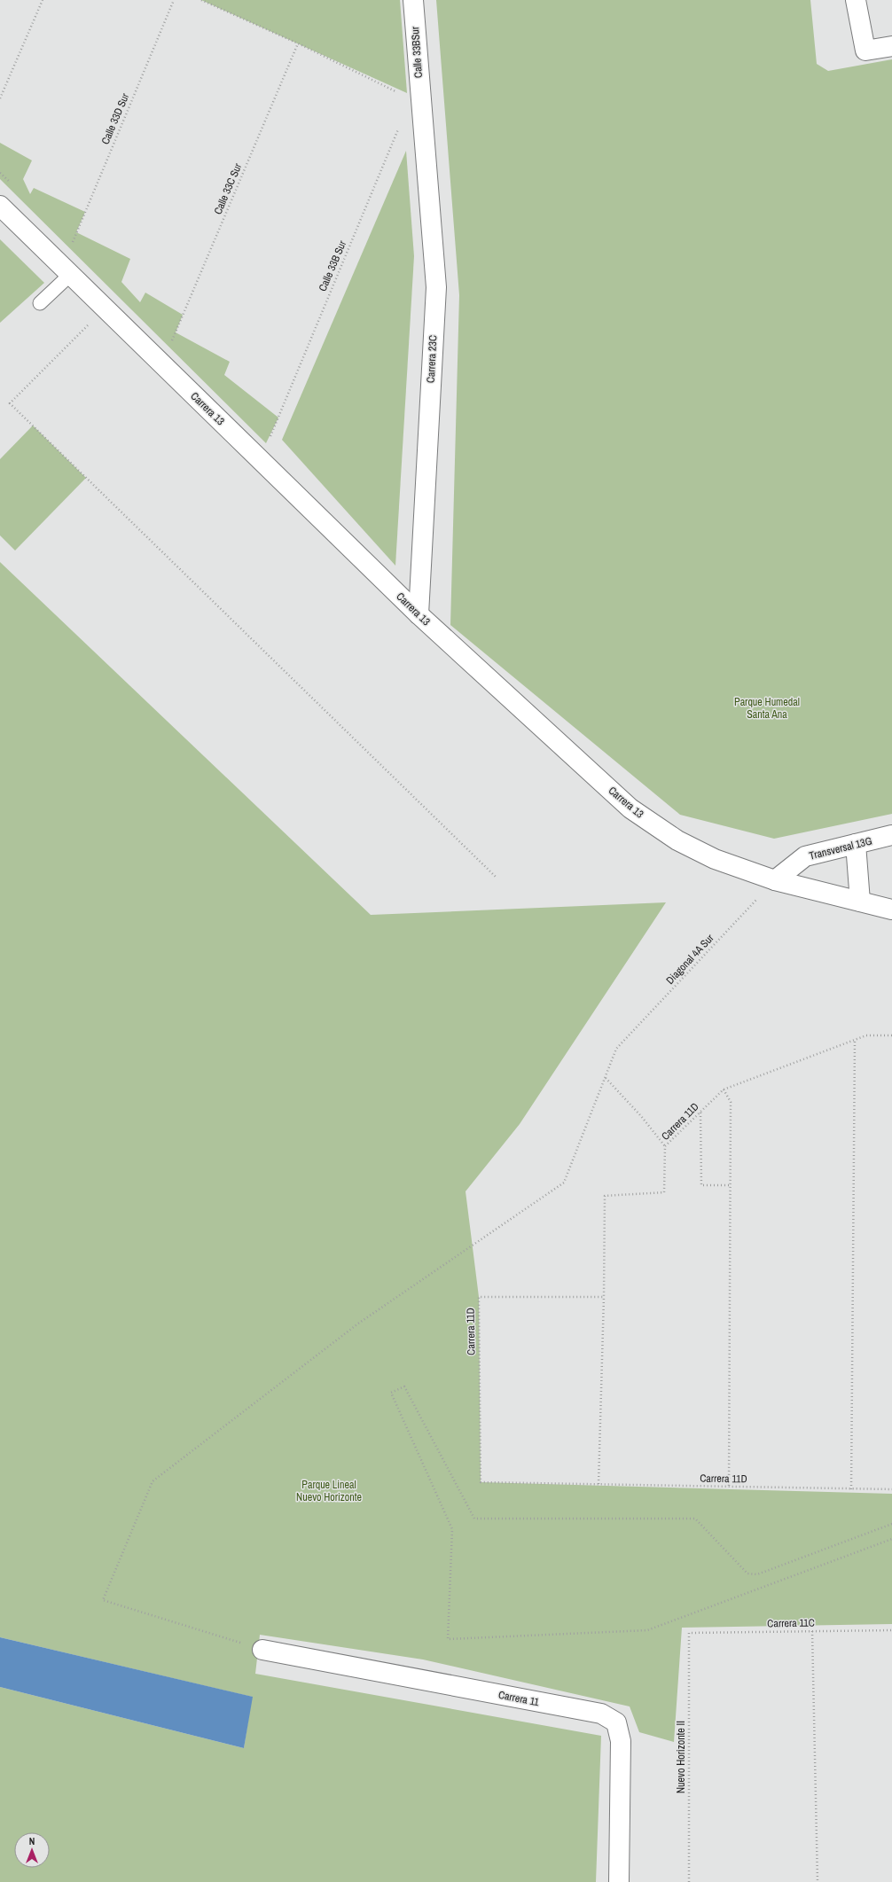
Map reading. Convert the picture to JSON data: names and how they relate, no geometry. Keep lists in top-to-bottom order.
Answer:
{
  "streets": {
    "street": [
      "Calle 33BSur",
      "Carrera 23C",
      "Carrera 13",
      "Transversal 13G",
      "Carrera 11"
    ],
    "path": [
      "Calle 33D Sur",
      "Calle 33C Sur",
      "Calle 33B Sur",
      "Diagonal 4A Sur",
      "Carrera 11D",
      "Carrera 11C",
      "Nuevo Horizonte II"
    ]
  },
  "crossings": [
    ["Calle 33BSur", "Carrera 23C"],
    ["Carrera 23C", "Carrera 13"],
    ["Carrera 13", "Transversal 13G"],
    ["Carrera 13", "Diagonal 4A Sur"],
    ["Transversal 13G", "Diagonal 4A Sur"],
    ["Carrera 11C", "Nuevo Horizonte II"]
  ],
  "parks": ["Parque Humedal Santa Ana", "Parque Lineal Nuevo Horizonte"],
  "north": "top"
}
